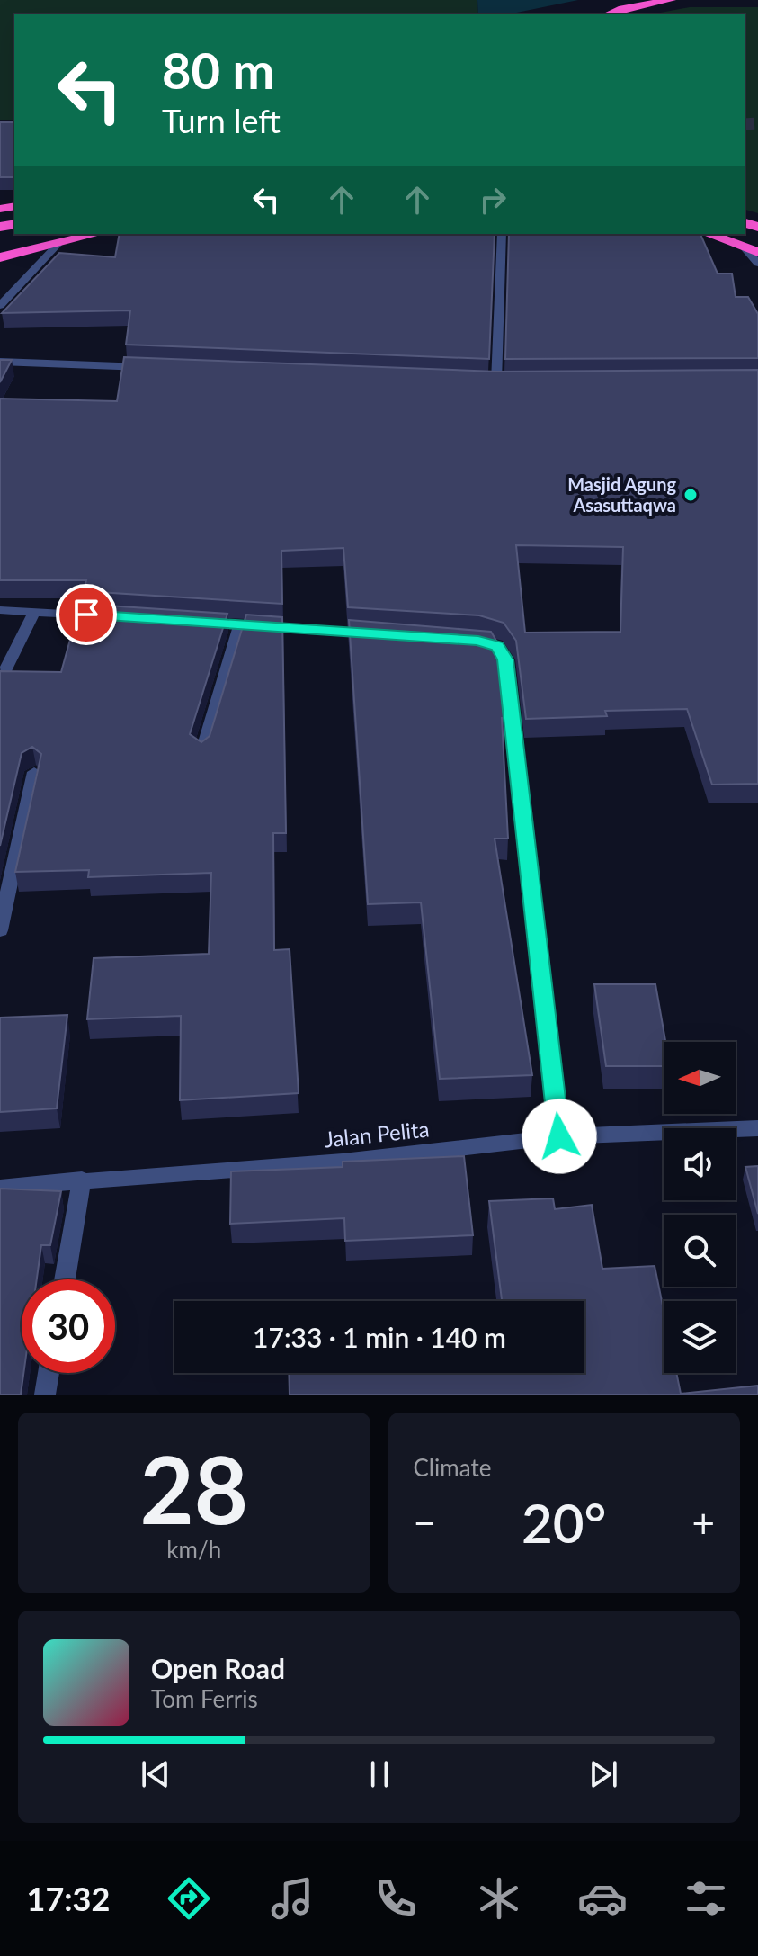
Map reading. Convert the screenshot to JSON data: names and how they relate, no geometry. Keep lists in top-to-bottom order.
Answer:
{
  "streets": {
    "street": ["Jalan Pelita"]
  },
  "places": ["Masjid Agung Asasuttaqwa"],
  "north": "left",
  "page": {
    "turn": ["80 m", "Turn left"],
    "limit": "30",
    "trip": "17:33 · 1 min · 140 m",
    "tile": [
      ["28", "km/h"],
      "Climate"
    ],
    "heat": ["−", "20°", "+"],
    "song": ["Open Road", "Tom Ferris"],
    "tabs": "17:32"
  }
}
